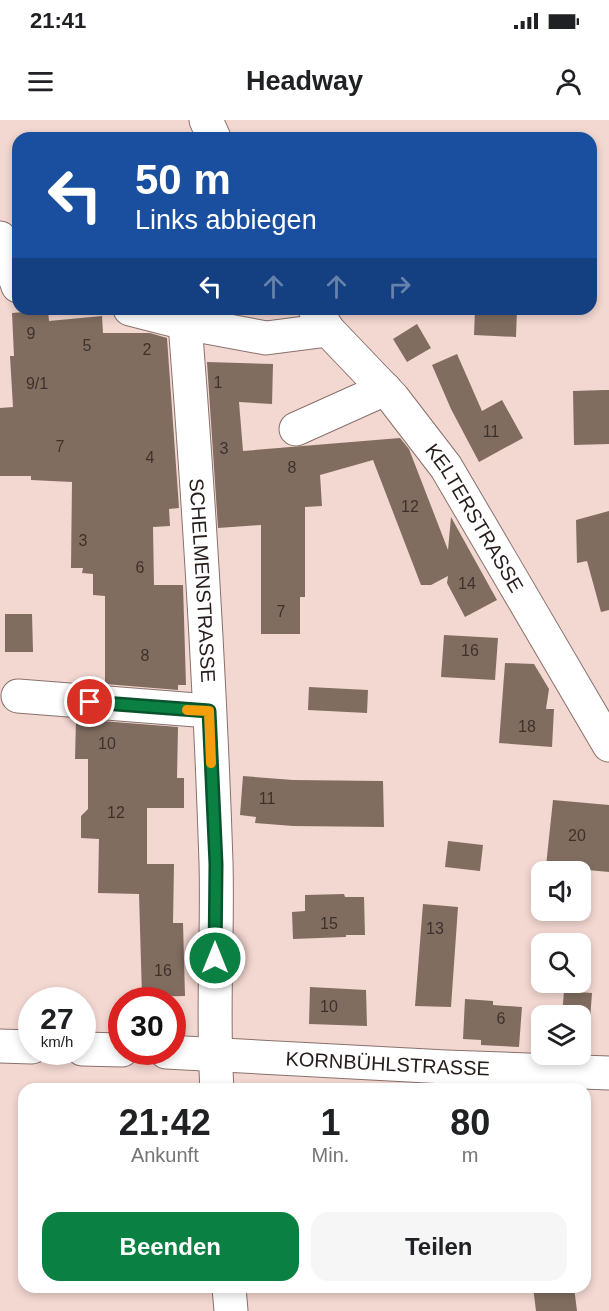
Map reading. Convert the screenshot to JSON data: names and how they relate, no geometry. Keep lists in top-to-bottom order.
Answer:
{
  "streets": {
    "street": ["KELTERSTRASSE", "SCHELMENSTRASSE", "KORNBÜHLSTRASSE"]
  },
  "crossings": [
    ["SCHELMENSTRASSE", "KORNBÜHLSTRASSE"]
  ],
  "house_numbers": [
    "9",
    "5",
    "2",
    "1",
    "9/1",
    "11",
    "7",
    "3",
    "4",
    "8",
    "12",
    "3",
    "6",
    "14",
    "7",
    "16",
    "8",
    "18",
    "10",
    "11",
    "12",
    "20",
    "15",
    "13",
    "16",
    "10",
    "6"
  ],
  "page": {
    "status": "21:41",
    "header": "Headway",
    "turn": ["50 m", "Links abbiegen"],
    "speed": "27 km/h",
    "limit": "30",
    "eta": [
      "21:42",
      "Ankunft",
      "1",
      "Min.",
      "80",
      "m"
    ],
    "buttons": ["Beenden", "Teilen"]
  }
}
